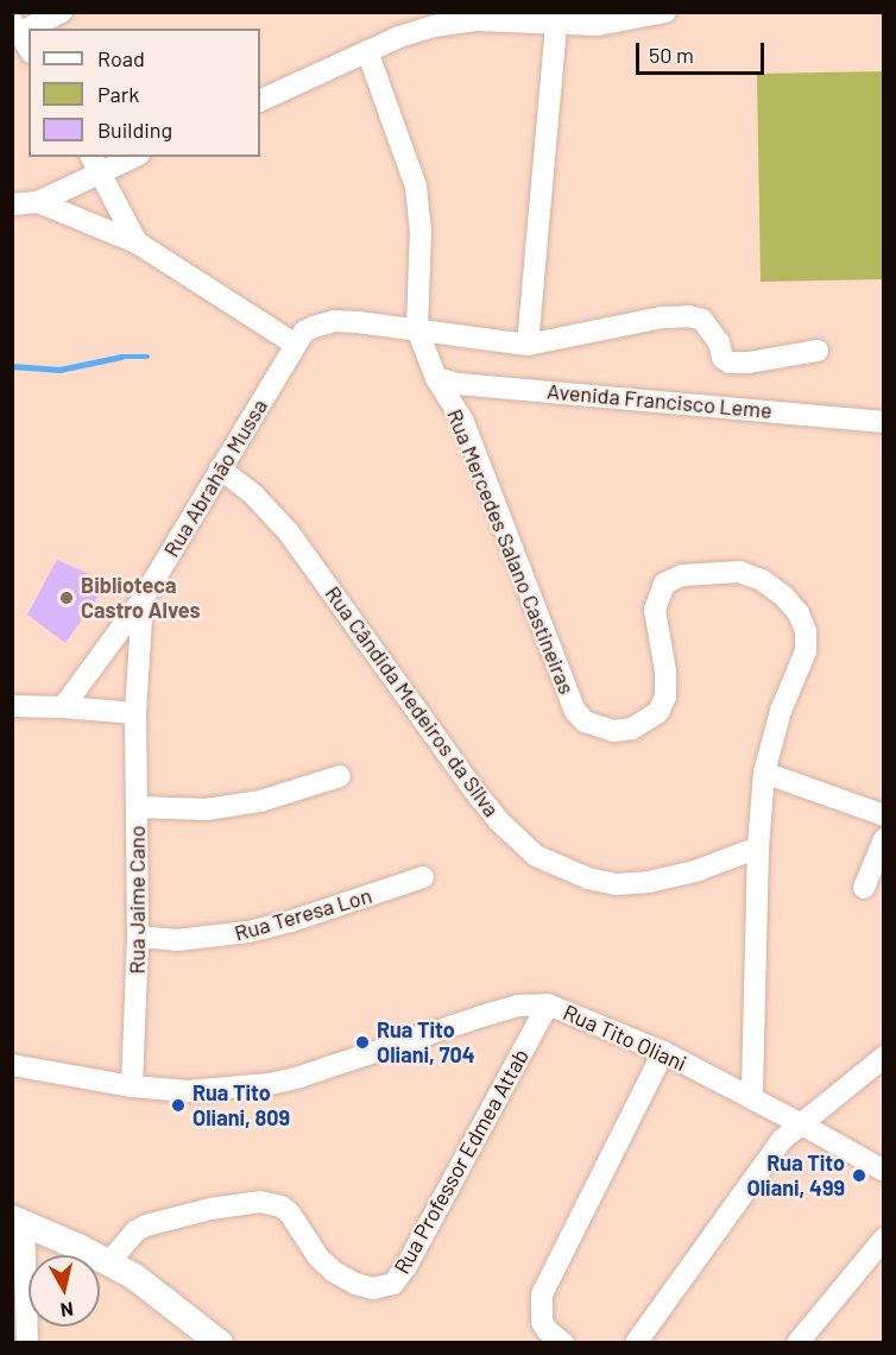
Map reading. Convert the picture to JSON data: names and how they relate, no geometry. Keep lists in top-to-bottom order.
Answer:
{
  "streets": {
    "street": [
      "Avenida Francisco Leme",
      "Rua Abrahão Mussa",
      "Rua Mercedes Salano Castineiras",
      "Rua Cândida Medeiros da Silva",
      "Rua Jaime Cano",
      "Rua Teresa Lon",
      "Rua Tito Oliani",
      "Rua Professor Edmea Attab"
    ]
  },
  "crossings": [
    ["Avenida Francisco Leme", "Rua Mercedes Salano Castineiras"],
    ["Rua Abrahão Mussa", "Rua Cândida Medeiros da Silva"],
    ["Rua Abrahão Mussa", "Rua Jaime Cano"],
    ["Rua Mercedes Salano Castineiras", "Rua Cândida Medeiros da Silva"],
    ["Rua Mercedes Salano Castineiras", "Rua Tito Oliani"],
    ["Rua Jaime Cano", "Rua Teresa Lon"],
    ["Rua Jaime Cano", "Rua Tito Oliani"],
    ["Rua Tito Oliani", "Rua Professor Edmea Attab"]
  ],
  "places": [
    "Biblioteca Castro Alves",
    "Rua Tito Oliani, 704",
    "Rua Tito Oliani, 809",
    "Rua Tito Oliani, 499"
  ],
  "legend": ["Road", "Park", "Building"],
  "scale_bar": "50 m",
  "north": "bottom"
}
